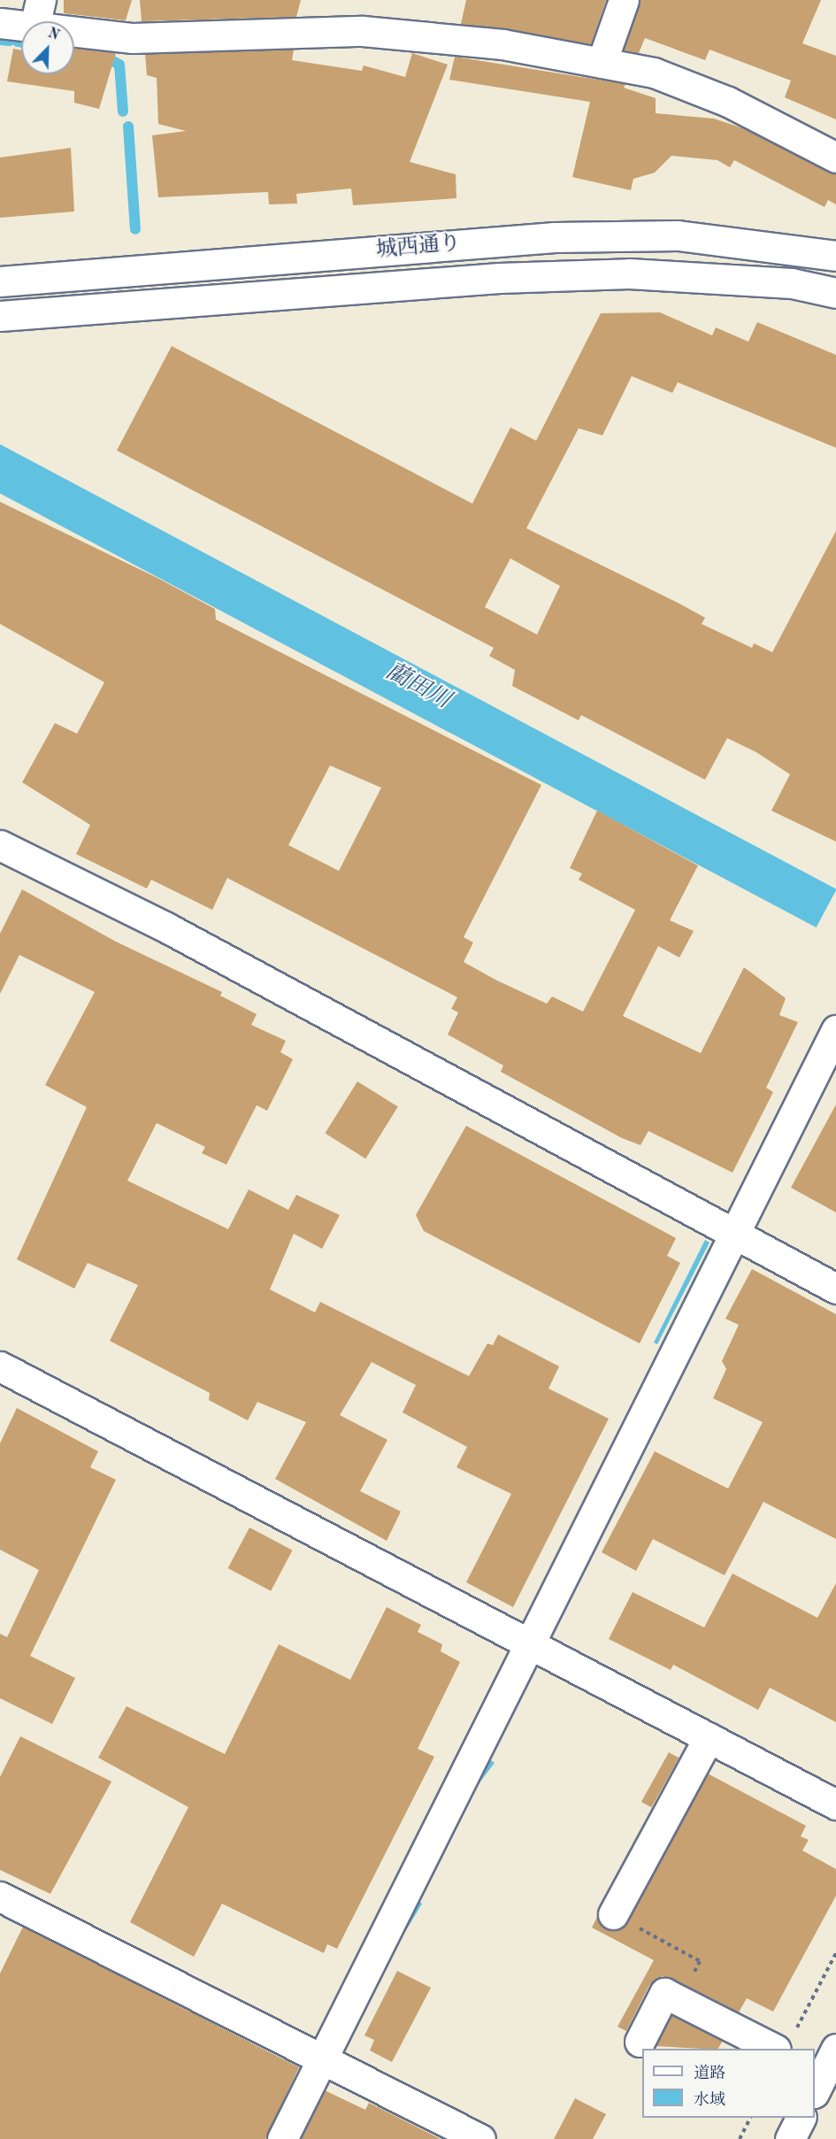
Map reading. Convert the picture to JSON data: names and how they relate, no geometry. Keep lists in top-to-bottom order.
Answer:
{
  "streets": {
    "street": ["城西通り"]
  },
  "water": ["藺田川"],
  "legend": ["道路", "水域"],
  "north": "top right"
}
